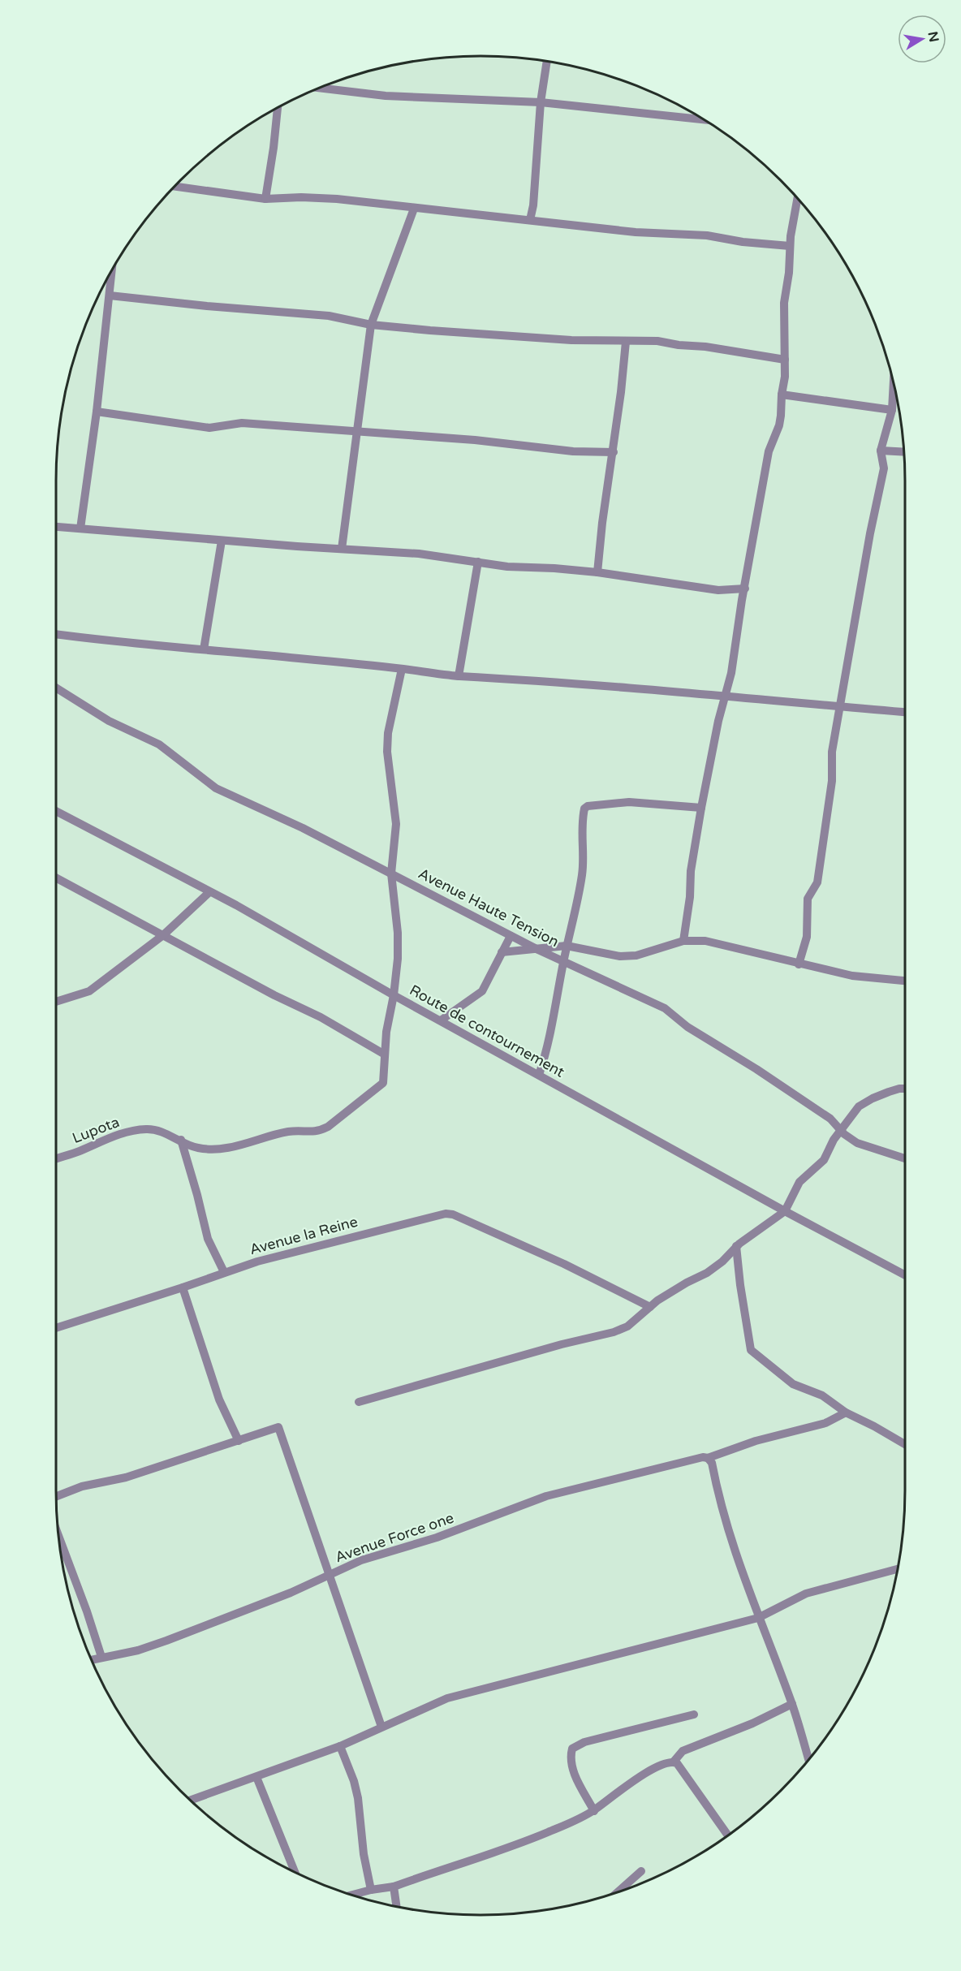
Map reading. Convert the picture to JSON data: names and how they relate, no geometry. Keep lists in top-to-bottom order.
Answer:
{
  "streets": {
    "street": [
      "Avenue Haute Tension",
      "Route de contournement",
      "Lupota",
      "Avenue la Reine",
      "Avenue Force one"
    ]
  },
  "crossings": [
    ["Avenue Haute Tension", "Lupota"],
    ["Route de contournement", "Lupota"]
  ],
  "north": "right"
}
